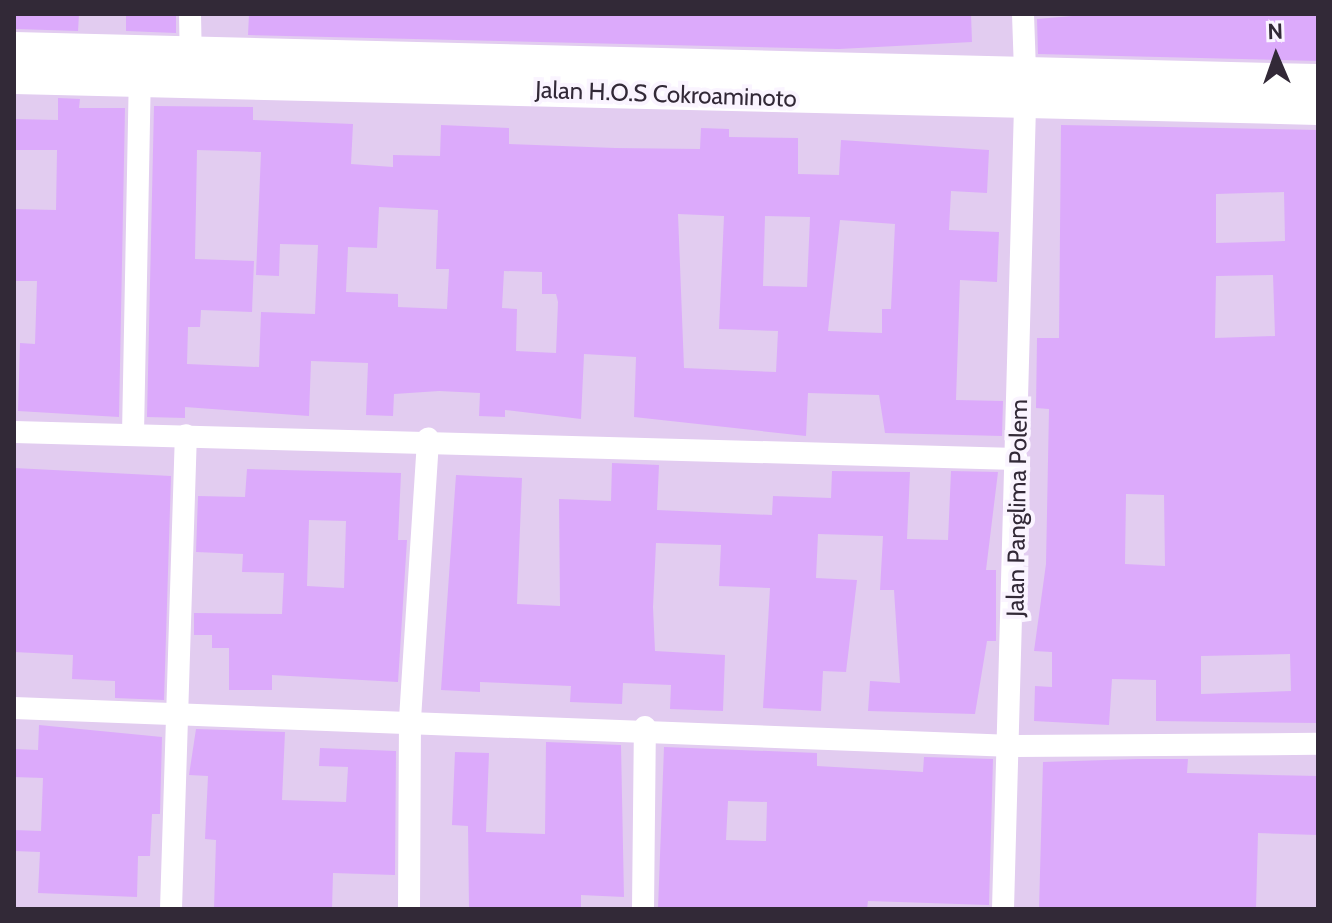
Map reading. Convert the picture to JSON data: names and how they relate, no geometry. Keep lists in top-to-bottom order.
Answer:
{
  "streets": {
    "main road": ["Jalan H.O.S Cokroaminoto"],
    "street": ["Jalan Panglima Polem"]
  },
  "crossings": [
    ["Jalan H.O.S Cokroaminoto", "Jalan Panglima Polem"]
  ],
  "north": "top"
}
